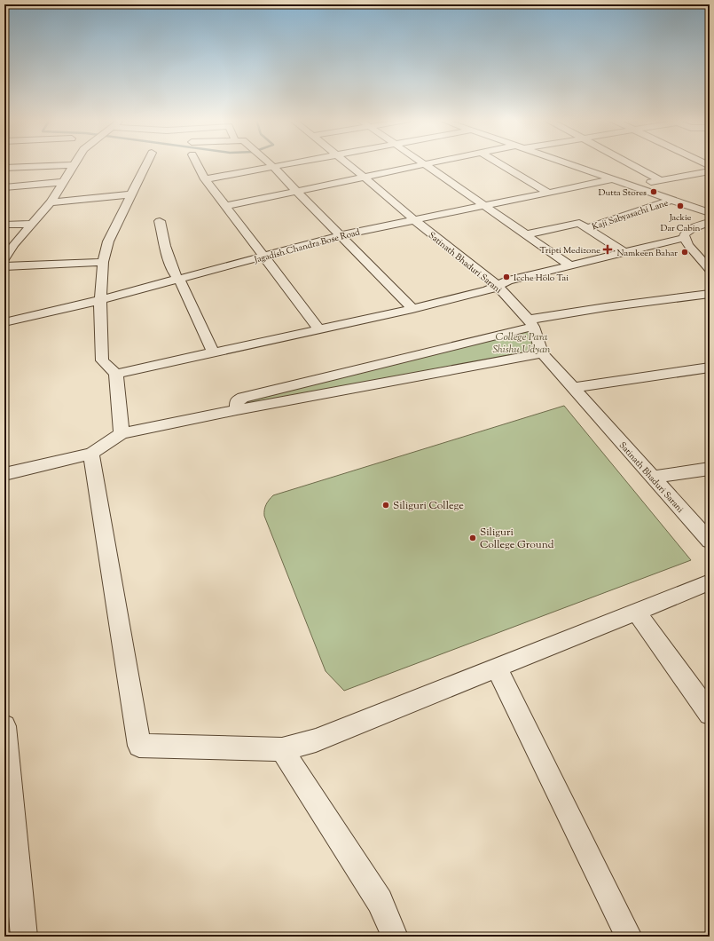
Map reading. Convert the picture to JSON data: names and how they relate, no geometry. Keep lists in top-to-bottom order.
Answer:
{
  "streets": {
    "street": ["Kaji Sabyasachi Lane", "Jagadish Chandra Bose Road", "Satinath Bhaduri Sarani"]
  },
  "crossings": [
    ["Jagadish Chandra Bose Road", "Satinath Bhaduri Sarani"]
  ],
  "parks": ["College Para Shishu Udyan"],
  "places": {
    "other": [
      "Dutta Stores",
      "Jackie Dar Cabin",
      "Namkeen Bahar",
      "Icche Holo Tai",
      "Siliguri College",
      "Siliguri College Ground"
    ],
    "health": ["Tripti Medizone"]
  }
}
